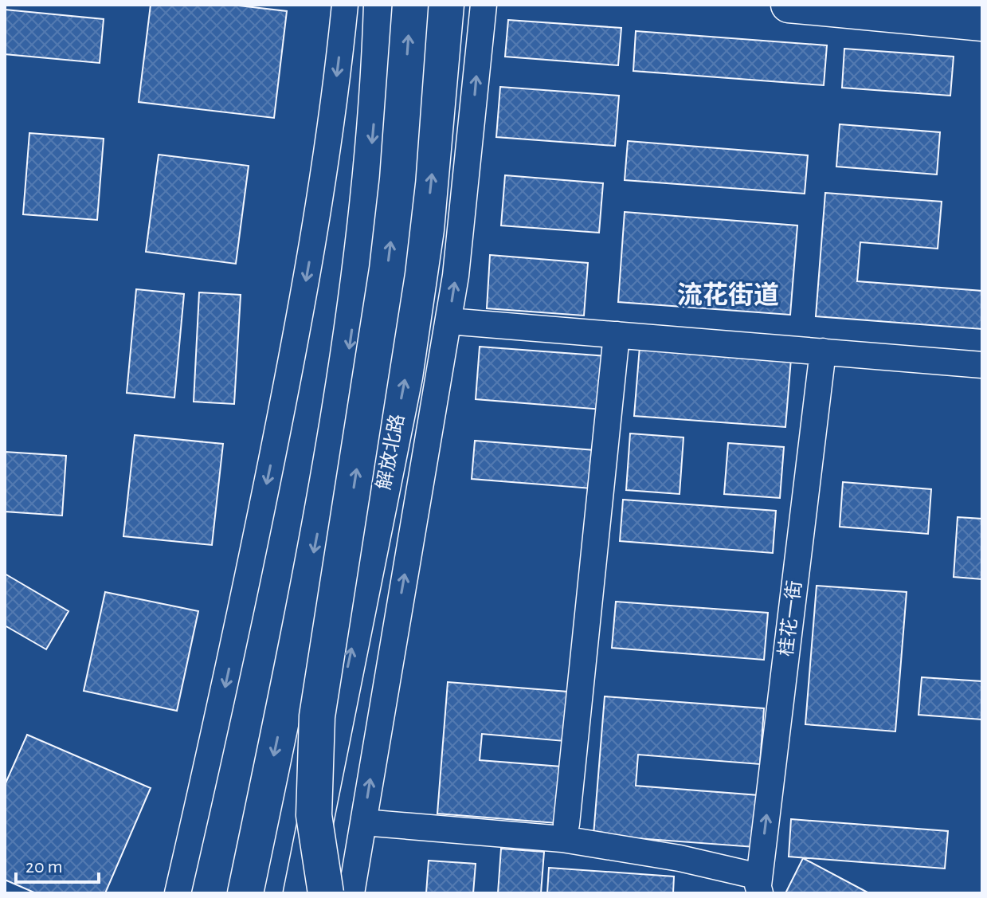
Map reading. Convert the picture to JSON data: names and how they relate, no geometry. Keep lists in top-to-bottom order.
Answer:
{
  "streets": {
    "main road": ["解放北路"],
    "street": ["桂花一街"]
  },
  "districts": ["流花街道"],
  "scale_bar": "20 m"
}
